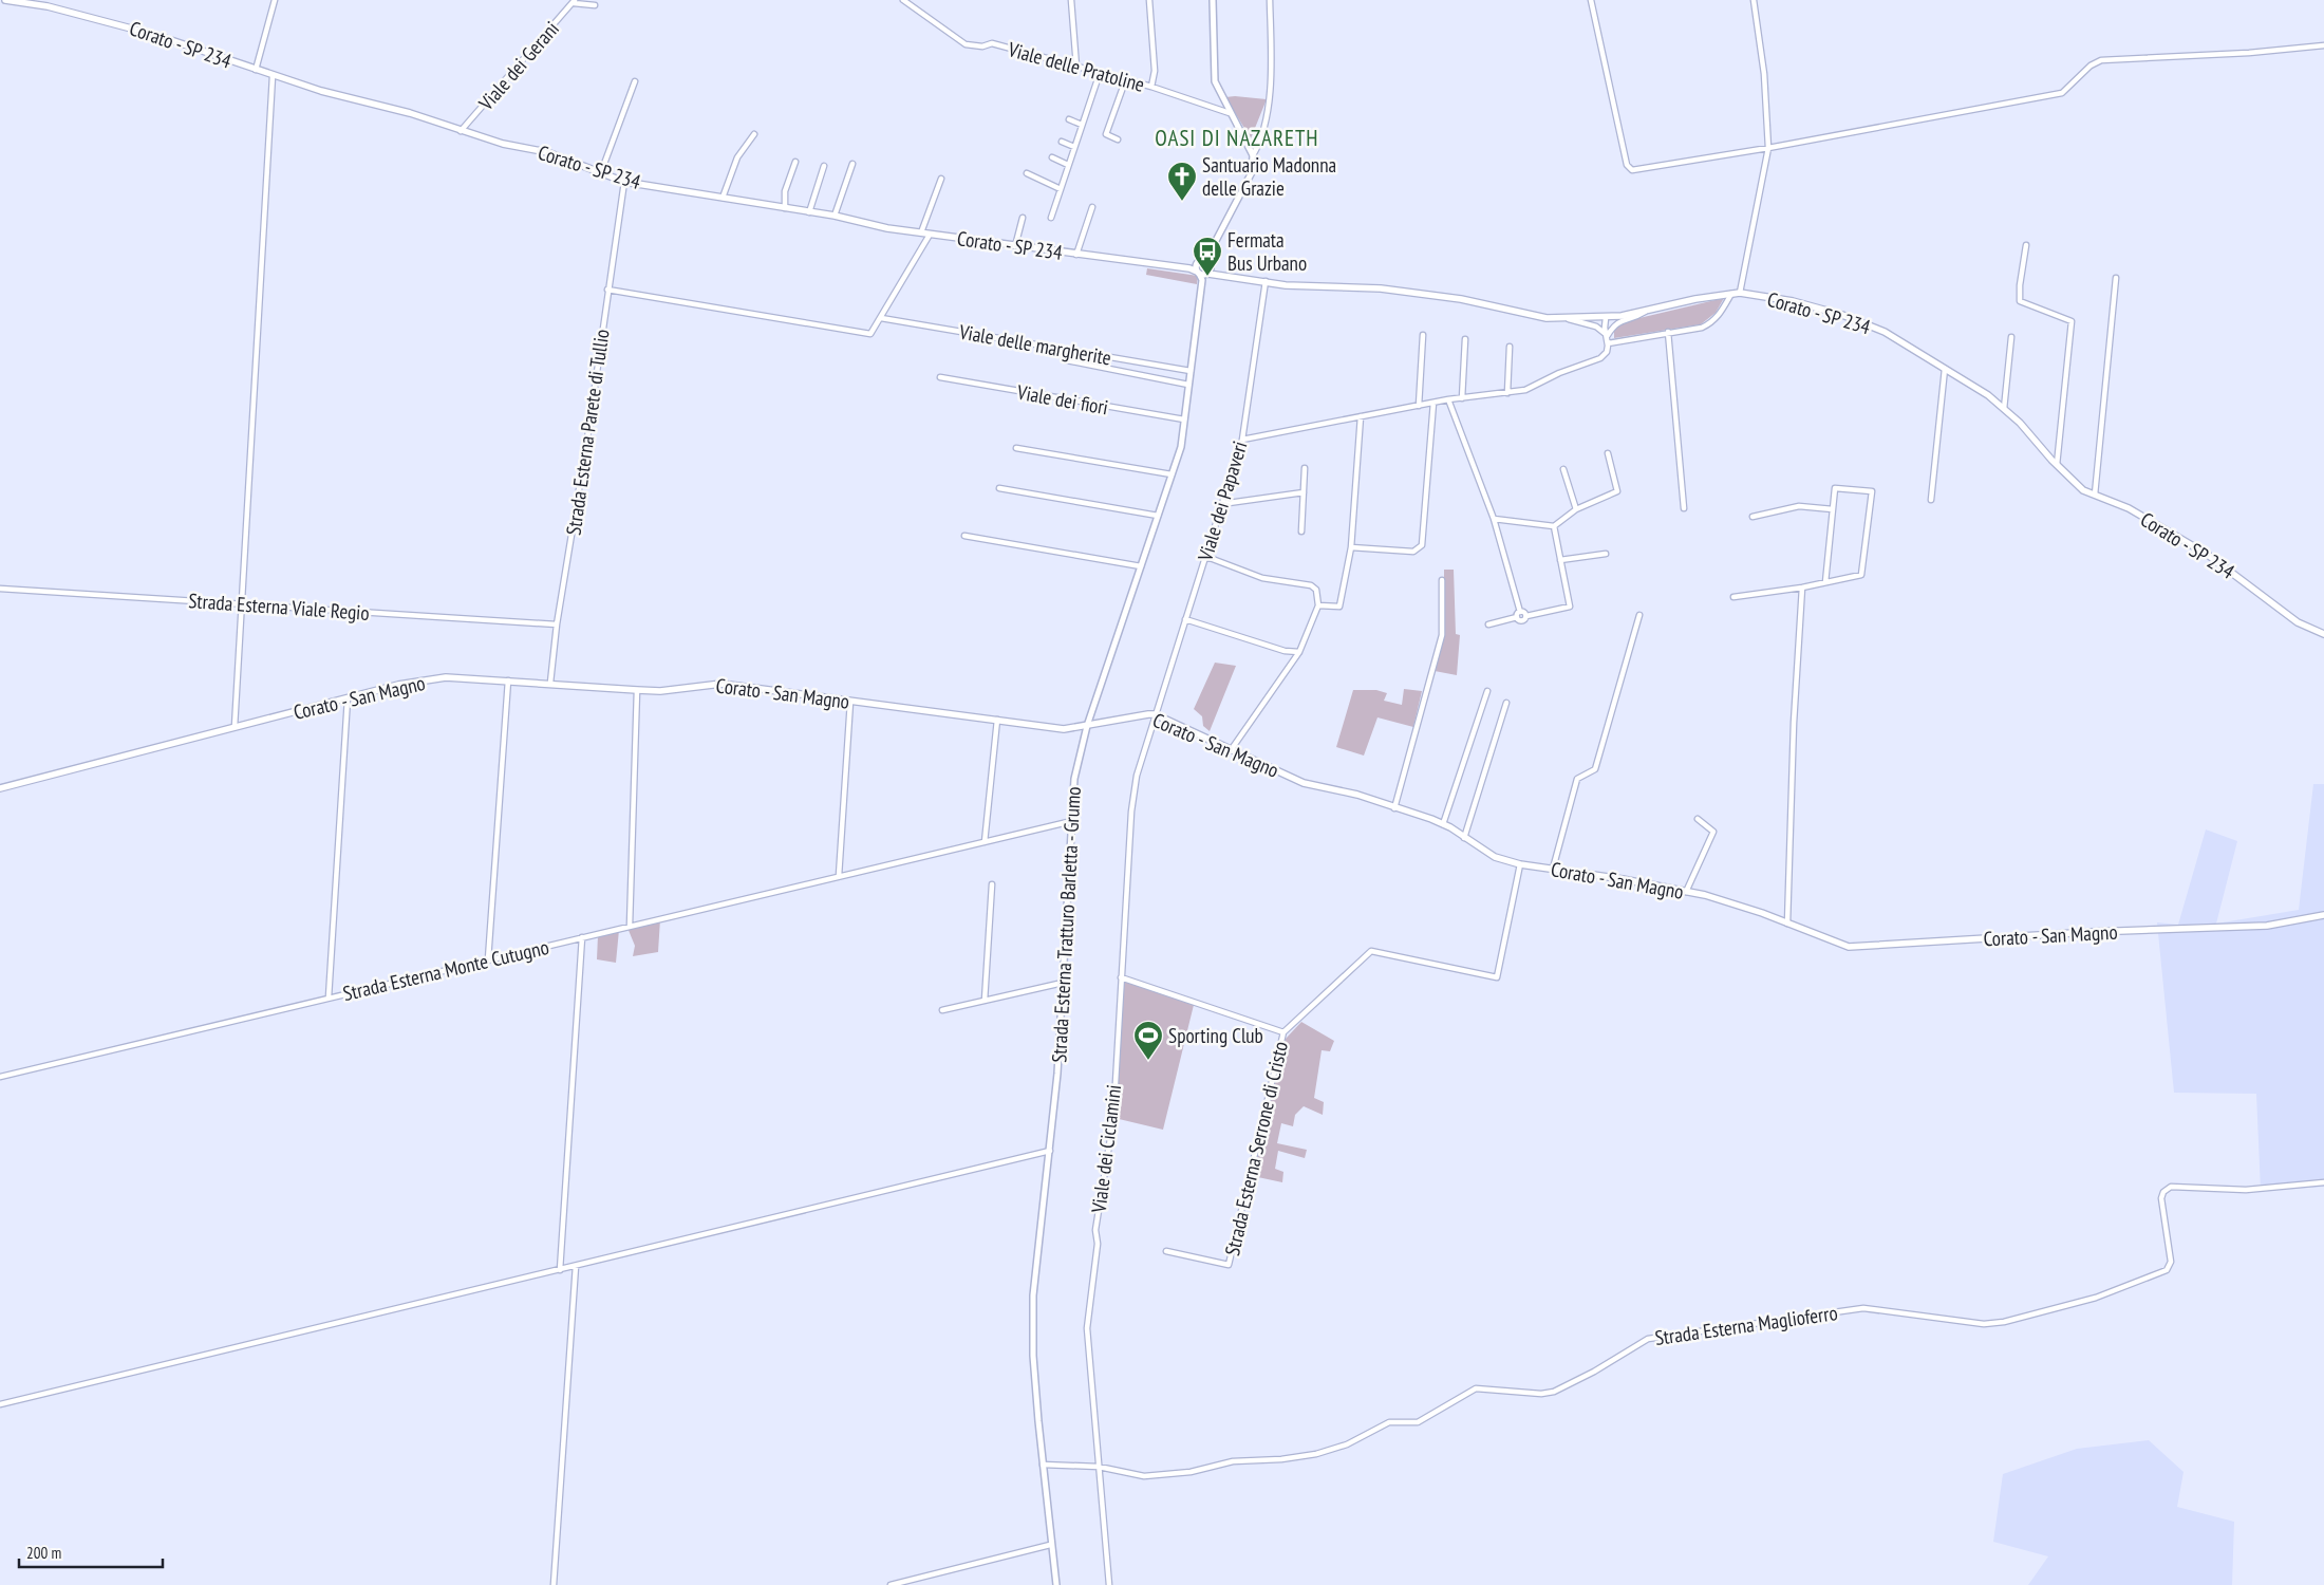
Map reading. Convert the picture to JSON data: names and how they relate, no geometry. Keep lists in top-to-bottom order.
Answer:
{
  "streets": {
    "main road": ["Corato - SP 234", "Corato - San Magno"],
    "street": [
      "Viale dei Gerani",
      "Viale delle Pratoline",
      "Viale delle margherite",
      "Viale dei fiori",
      "Strada Esterna Parete di Tullio",
      "Viale dei Papaveri",
      "Strada Esterna Viale Regio",
      "Strada Esterna Tratturo Barletta - Grumo",
      "Strada Esterna Monte Cutugno",
      "Viale dei Ciclamini",
      "Strada Esterna Serrone di Cristo",
      "Strada Esterna Maglioferro"
    ]
  },
  "crossings": [
    ["Corato - SP 234", "Viale dei Gerani"],
    ["Corato - SP 234", "Strada Esterna Parete di Tullio"],
    ["Corato - SP 234", "Viale dei Papaveri"],
    ["Corato - SP 234", "Strada Esterna Tratturo Barletta - Grumo"],
    ["Viale delle margherite", "Strada Esterna Tratturo Barletta - Grumo"],
    ["Viale dei fiori", "Strada Esterna Tratturo Barletta - Grumo"],
    ["Strada Esterna Parete di Tullio", "Strada Esterna Viale Regio"],
    ["Strada Esterna Parete di Tullio", "Corato - San Magno"],
    ["Viale dei Papaveri", "Corato - San Magno"],
    ["Viale dei Papaveri", "Viale dei Ciclamini"],
    ["Corato - San Magno", "Strada Esterna Tratturo Barletta - Grumo"],
    ["Corato - San Magno", "Viale dei Ciclamini"],
    ["Corato - San Magno", "Strada Esterna Serrone di Cristo"],
    ["Strada Esterna Tratturo Barletta - Grumo", "Strada Esterna Monte Cutugno"],
    ["Strada Esterna Tratturo Barletta - Grumo", "Strada Esterna Maglioferro"],
    ["Viale dei Ciclamini", "Strada Esterna Serrone di Cristo"],
    ["Viale dei Ciclamini", "Strada Esterna Maglioferro"]
  ],
  "districts": ["OASI DI NAZARETH"],
  "places": {
    "church": ["Santuario Madonna delle Grazie"],
    "bus stop": ["Fermata Bus Urbano"],
    "sports": ["Sporting Club"]
  },
  "scale_bar": "200 m"
}
